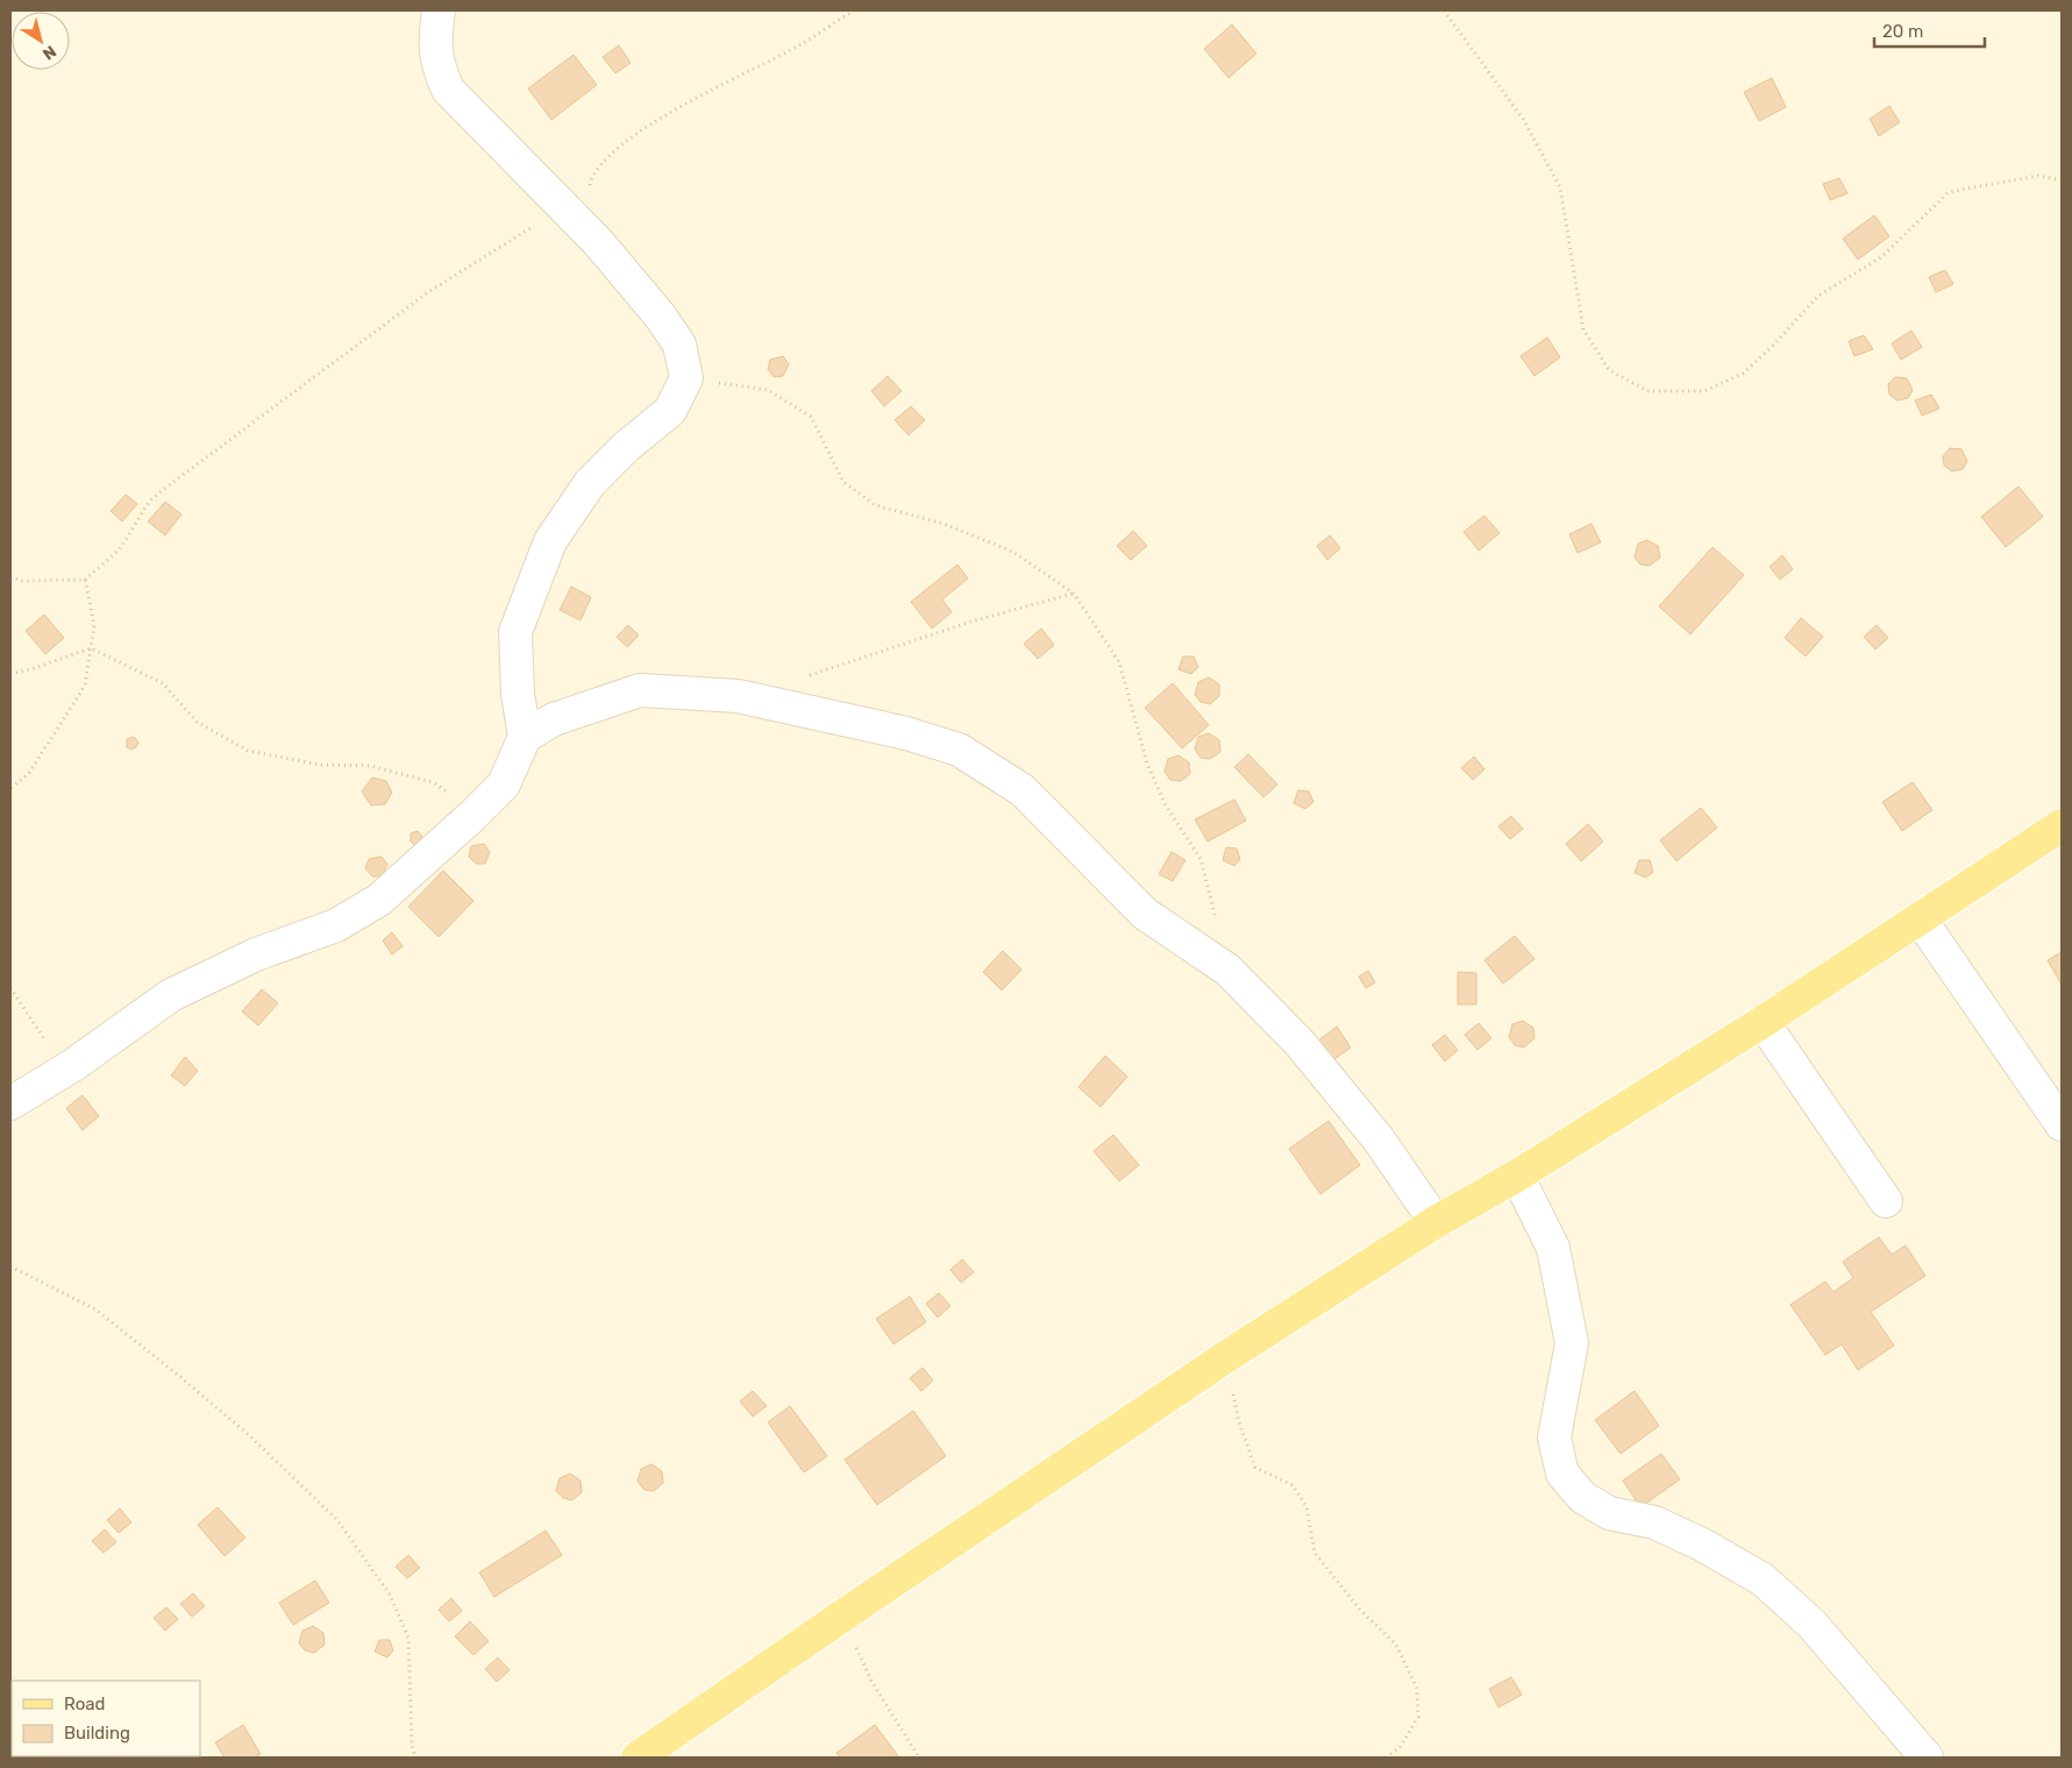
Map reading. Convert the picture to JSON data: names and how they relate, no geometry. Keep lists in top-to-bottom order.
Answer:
{
  "legend": ["Road", "Building"],
  "scale_bar": "20 m",
  "north": "bottom right"
}
